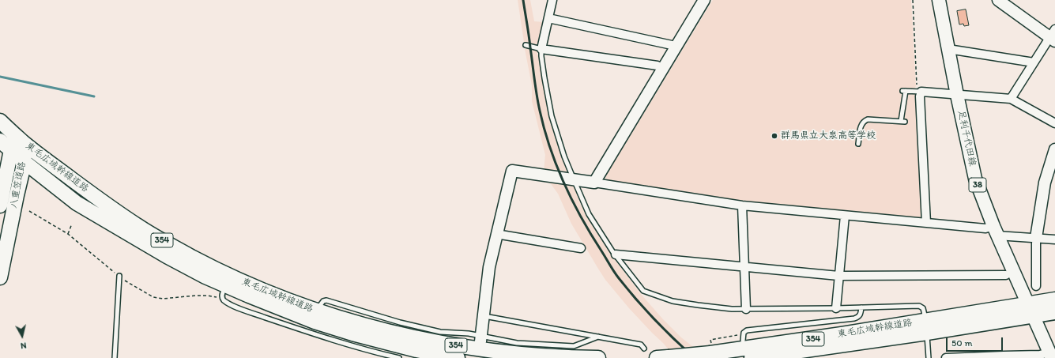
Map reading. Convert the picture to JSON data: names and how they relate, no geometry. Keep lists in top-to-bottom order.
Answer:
{
  "streets": {
    "highway": ["東毛広域幹線道路", "八重笠道路", "354"],
    "main road": ["足利千代田線", "38"]
  },
  "crossings": [
    ["足利千代田線", "東毛広域幹線道路"],
    ["東毛広域幹線道路", "八重笠道路"]
  ],
  "places": ["群馬県立大泉高等学校"],
  "scale_bar": "50 m",
  "north": "bottom"
}
